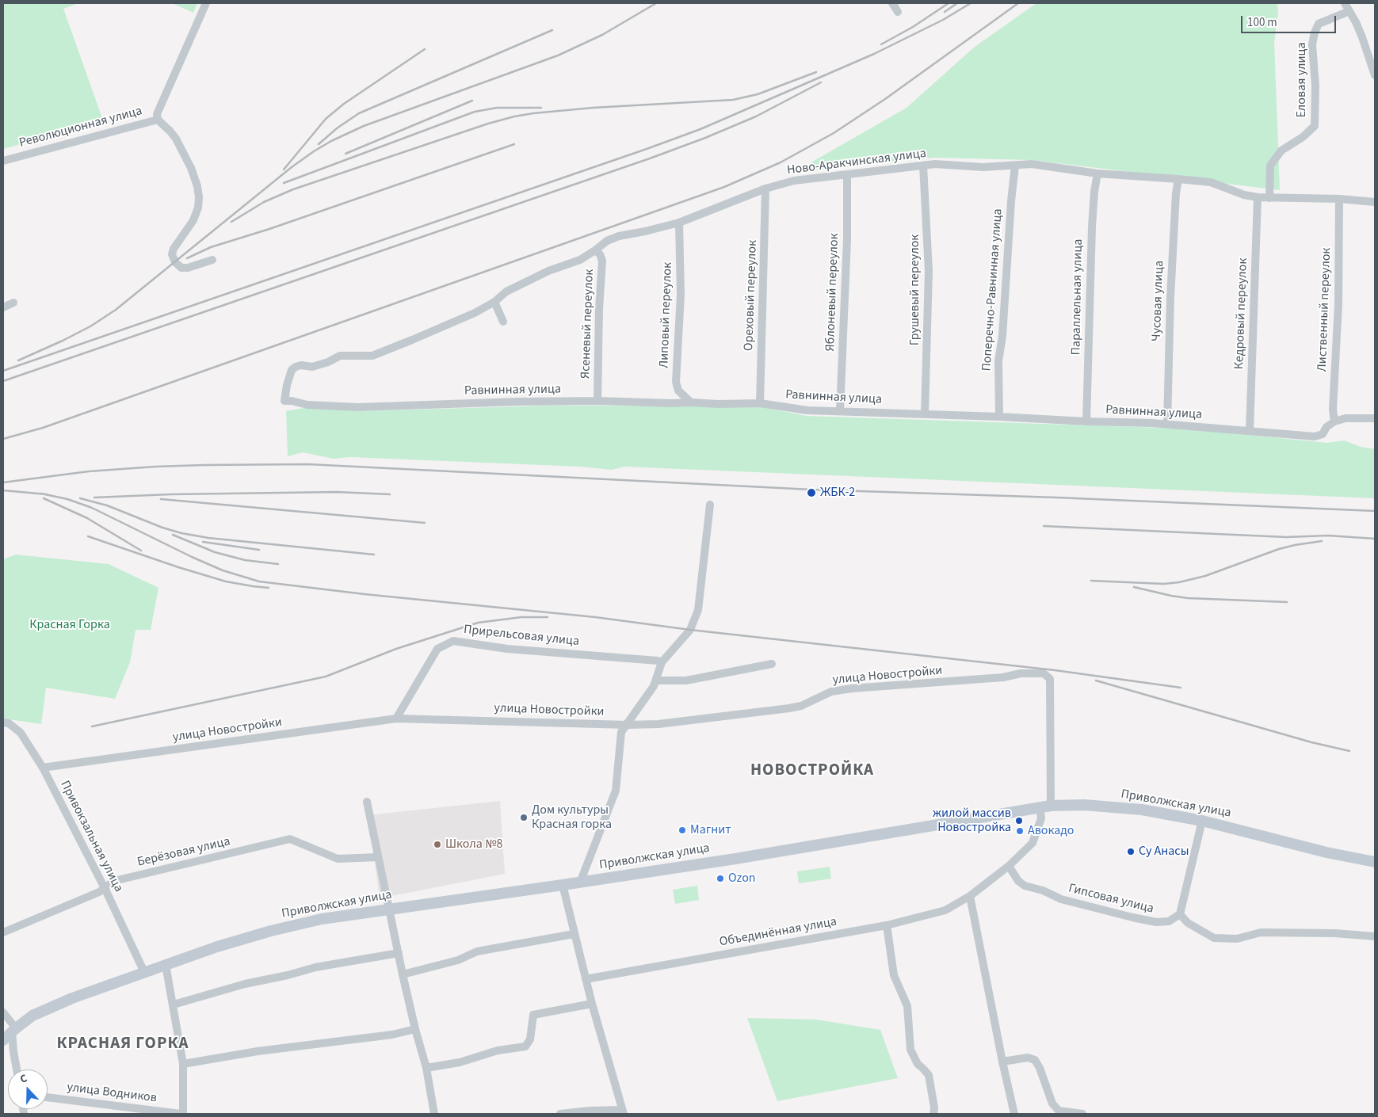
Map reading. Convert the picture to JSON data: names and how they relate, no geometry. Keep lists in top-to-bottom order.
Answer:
{
  "streets": {
    "main road": ["Приволжская улица"],
    "street": [
      "Еловая улица",
      "Революционная улица",
      "Ново-Аракчинская улица",
      "Грушевый переулок",
      "Поперечно-Равнинная улица",
      "Яблоневый переулок",
      "Ореховый переулок",
      "Параллельная улица",
      "Чусовая улица",
      "Лиственный переулок",
      "Кедровый переулок",
      "Липовый переулок",
      "Ясеневый переулок",
      "Равнинная улица",
      "Прирельсовая улица",
      "улица Новостройки",
      "Привокзальная улица",
      "Берёзовая улица",
      "Гипсовая улица",
      "Объединённая улица",
      "улица Водников"
    ]
  },
  "crossings": [
    ["Еловая улица", "Ново-Аракчинская улица"],
    ["Ново-Аракчинская улица", "Грушевый переулок"],
    ["Ново-Аракчинская улица", "Поперечно-Равнинная улица"],
    ["Ново-Аракчинская улица", "Яблоневый переулок"],
    ["Ново-Аракчинская улица", "Ореховый переулок"],
    ["Ново-Аракчинская улица", "Параллельная улица"],
    ["Ново-Аракчинская улица", "Чусовая улица"],
    ["Ново-Аракчинская улица", "Лиственный переулок"],
    ["Ново-Аракчинская улица", "Кедровый переулок"],
    ["Ново-Аракчинская улица", "Липовый переулок"],
    ["Ново-Аракчинская улица", "Ясеневый переулок"],
    ["Ново-Аракчинская улица", "Равнинная улица"],
    ["Грушевый переулок", "Равнинная улица"],
    ["Поперечно-Равнинная улица", "Равнинная улица"],
    ["Яблоневый переулок", "Равнинная улица"],
    ["Ореховый переулок", "Равнинная улица"],
    ["Параллельная улица", "Равнинная улица"],
    ["Чусовая улица", "Равнинная улица"],
    ["Лиственный переулок", "Равнинная улица"],
    ["Кедровый переулок", "Равнинная улица"],
    ["Липовый переулок", "Равнинная улица"],
    ["Ясеневый переулок", "Равнинная улица"],
    ["Прирельсовая улица", "улица Новостройки"],
    ["улица Новостройки", "Привокзальная улица"],
    ["улица Новостройки", "Объединённая улица"],
    ["Приволжская улица", "Привокзальная улица"],
    ["Приволжская улица", "Объединённая улица"],
    ["Привокзальная улица", "Берёзовая улица"],
    ["Гипсовая улица", "Объединённая улица"]
  ],
  "districts": ["НОВОСТРОЙКА", "КРАСНАЯ ГОРКА"],
  "parks": ["Красная Горка"],
  "places": [
    "ЖБК-2",
    "Дом культуры Красная горка",
    "жилой массив Новостройка",
    "Магнит",
    "Авокадо",
    "Школа №8",
    "Су Анасы",
    "Ozon"
  ],
  "scale_bar": "100 m",
  "north": "top"
}
